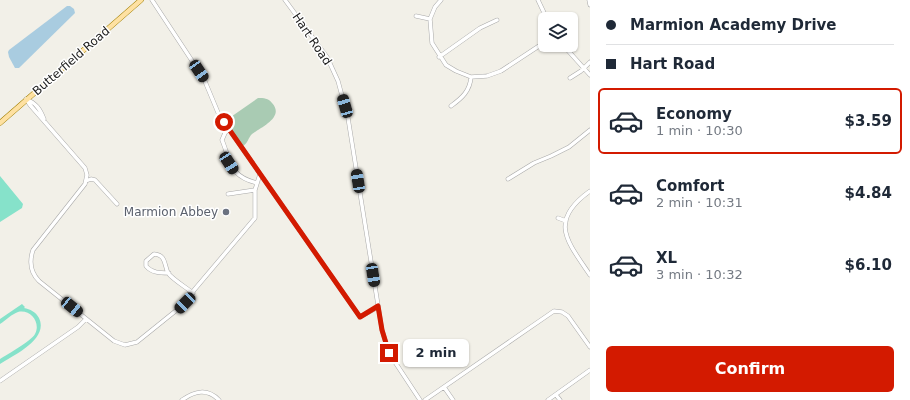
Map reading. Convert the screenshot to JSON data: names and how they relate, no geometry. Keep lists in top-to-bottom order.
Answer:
{
  "streets": {
    "main road": ["Butterfield Road"],
    "street": ["Hart Road"]
  },
  "places": ["Marmion Abbey"],
  "page": {
    "banner": ["Marmion Academy Drive", "Hart Road"],
    "list": [
      {
        "name": "Economy",
        "note": "1 min · 10:30",
        "value": "$3.59"
      },
      {
        "name": "Comfort",
        "note": "2 min · 10:31",
        "value": "$4.84"
      },
      {
        "name": "XL",
        "note": "3 min · 10:32",
        "value": "$6.10"
      }
    ],
    "buttons": "Confirm",
    "bubble": "2 min"
  }
}
